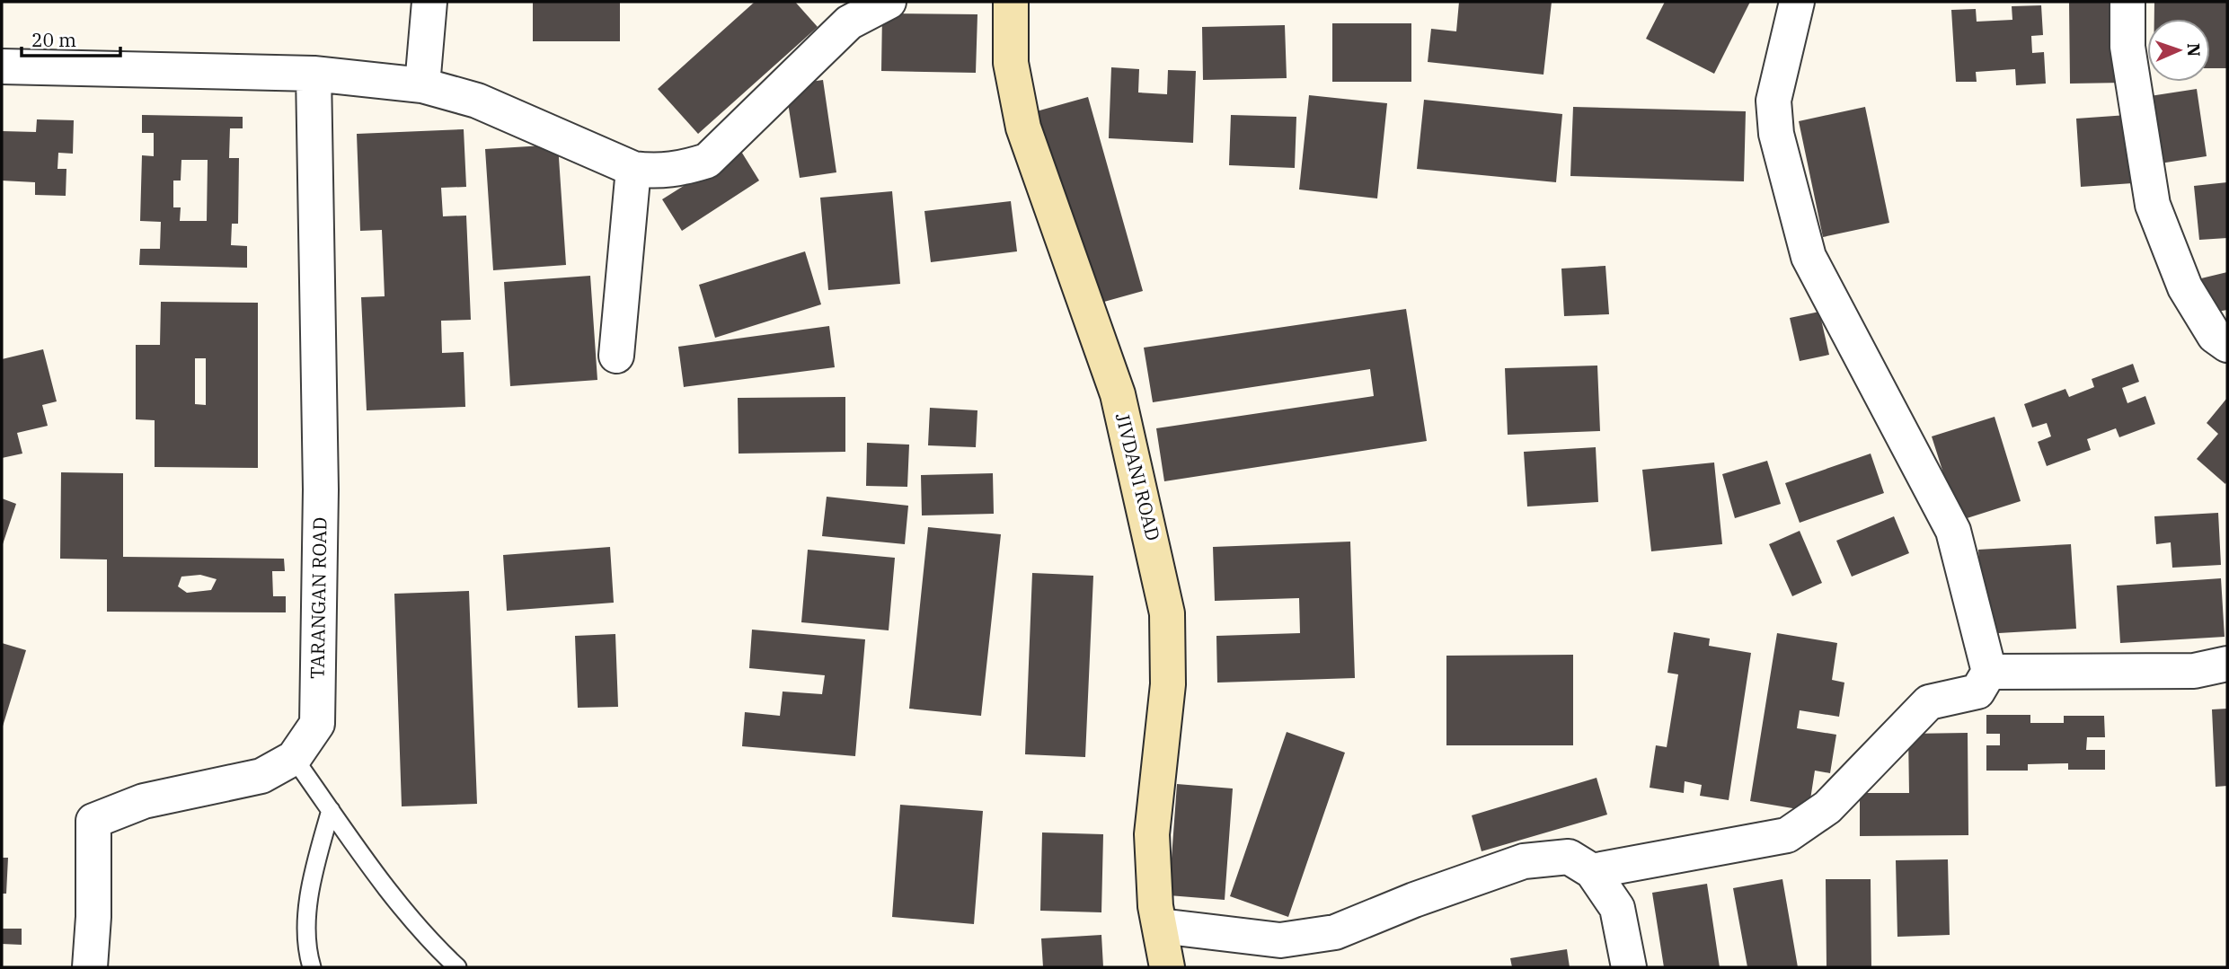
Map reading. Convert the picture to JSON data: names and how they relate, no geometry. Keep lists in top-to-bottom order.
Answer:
{
  "streets": {
    "main road": ["JIVDANI ROAD"],
    "street": ["TARANGAN ROAD"]
  },
  "scale_bar": "20 m",
  "north": "right"
}
